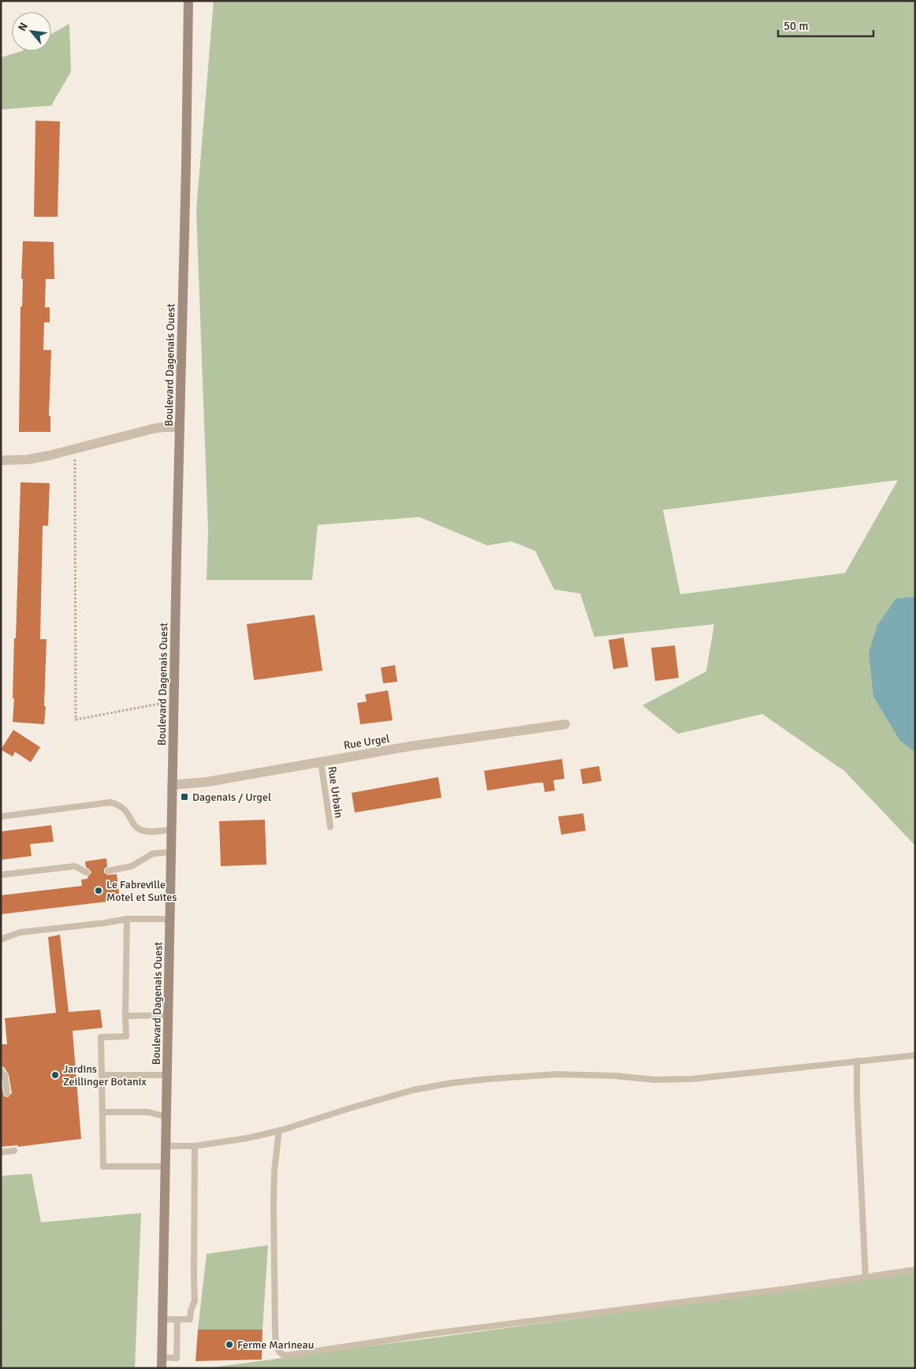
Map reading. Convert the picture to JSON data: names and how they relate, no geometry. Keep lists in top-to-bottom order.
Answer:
{
  "streets": {
    "main road": ["Boulevard Dagenais Ouest"],
    "street": ["Rue Urgel"],
    "lane": ["Rue Urbain"]
  },
  "crossings": [
    ["Boulevard Dagenais Ouest", "Rue Urgel"],
    ["Rue Urgel", "Rue Urbain"]
  ],
  "places": {
    "transit": ["Dagenais / Urgel"],
    "other": ["Le Fabreville Motel et Suites", "Jardins Zeillinger Botanix", "Ferme Marineau"]
  },
  "scale_bar": "50 m",
  "north": "top left"
}
